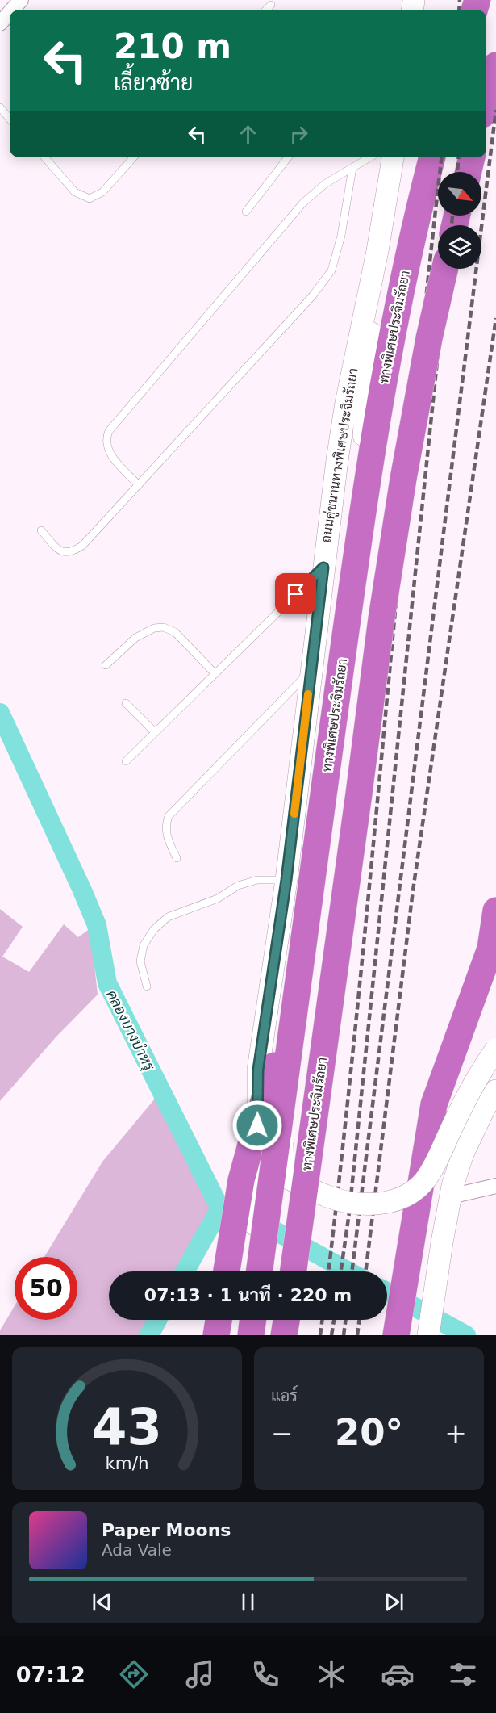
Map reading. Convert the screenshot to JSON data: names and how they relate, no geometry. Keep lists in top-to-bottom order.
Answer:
{
  "streets": {
    "highway": ["ทางพิเศษประจิมรัถยา"],
    "main road": ["ถนนคู่ขนานทางพิเศษประจิมรัถยา"]
  },
  "water": ["คลองบางบำหรุ"],
  "north": "bottom right",
  "page": {
    "turn": ["210 m", "เลี้ยวซ้าย"],
    "limit": "50",
    "trip": "07:13 · 1 นาที · 220 m",
    "tile": "แอร์",
    "heat": ["−", "20°", "+"],
    "song": ["Paper Moons", "Ada Vale"],
    "tabs": "07:12",
    "gauge": ["43", "km/h"]
  }
}
